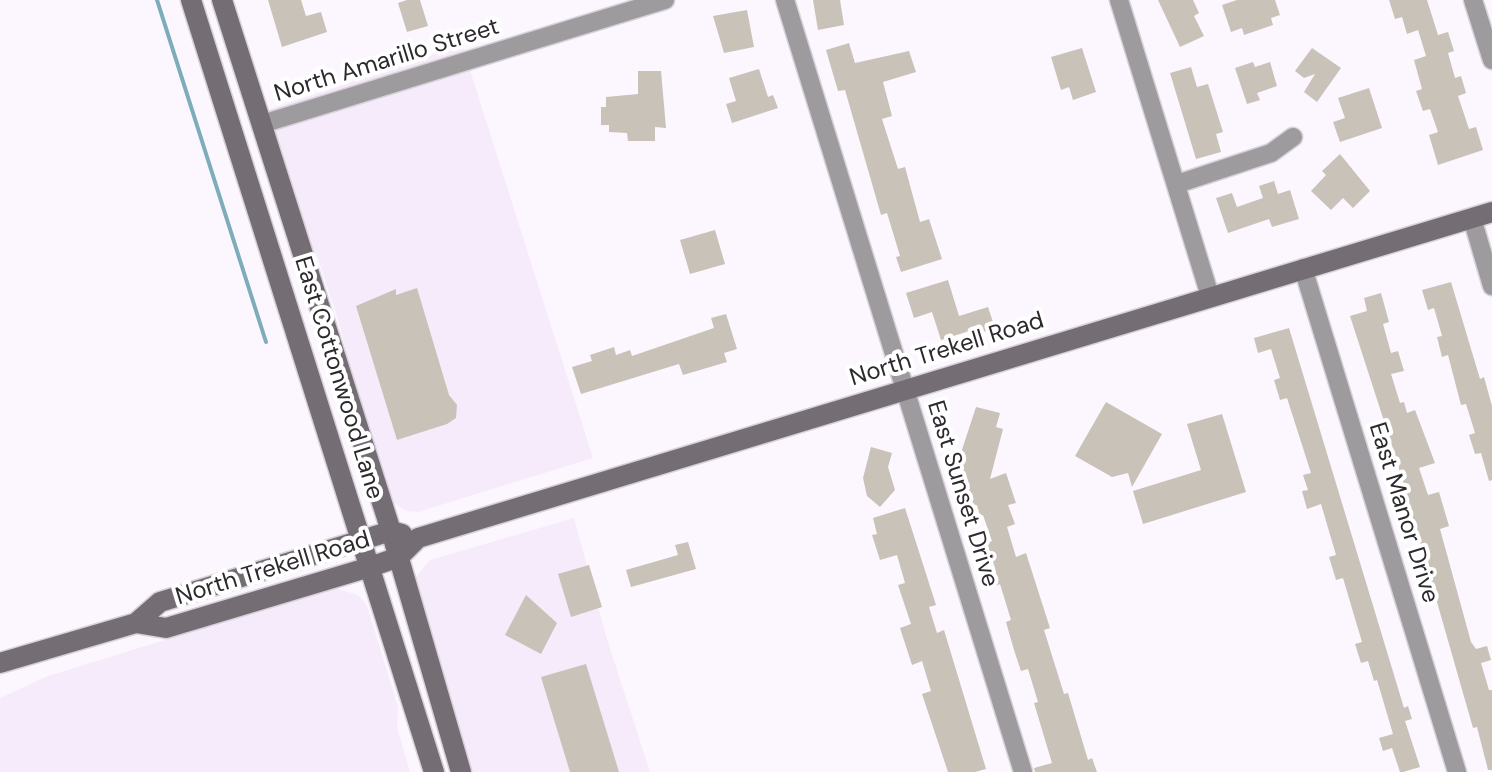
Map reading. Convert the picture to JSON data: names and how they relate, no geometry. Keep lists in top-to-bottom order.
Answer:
{
  "streets": {
    "main road": ["North Trekell Road", "East Cottonwood Lane"],
    "street": ["North Amarillo Street", "East Sunset Drive", "East Manor Drive"]
  },
  "crossings": [
    ["North Amarillo Street", "East Cottonwood Lane"],
    ["North Trekell Road", "East Cottonwood Lane"],
    ["North Trekell Road", "East Sunset Drive"],
    ["North Trekell Road", "East Manor Drive"]
  ]
}
